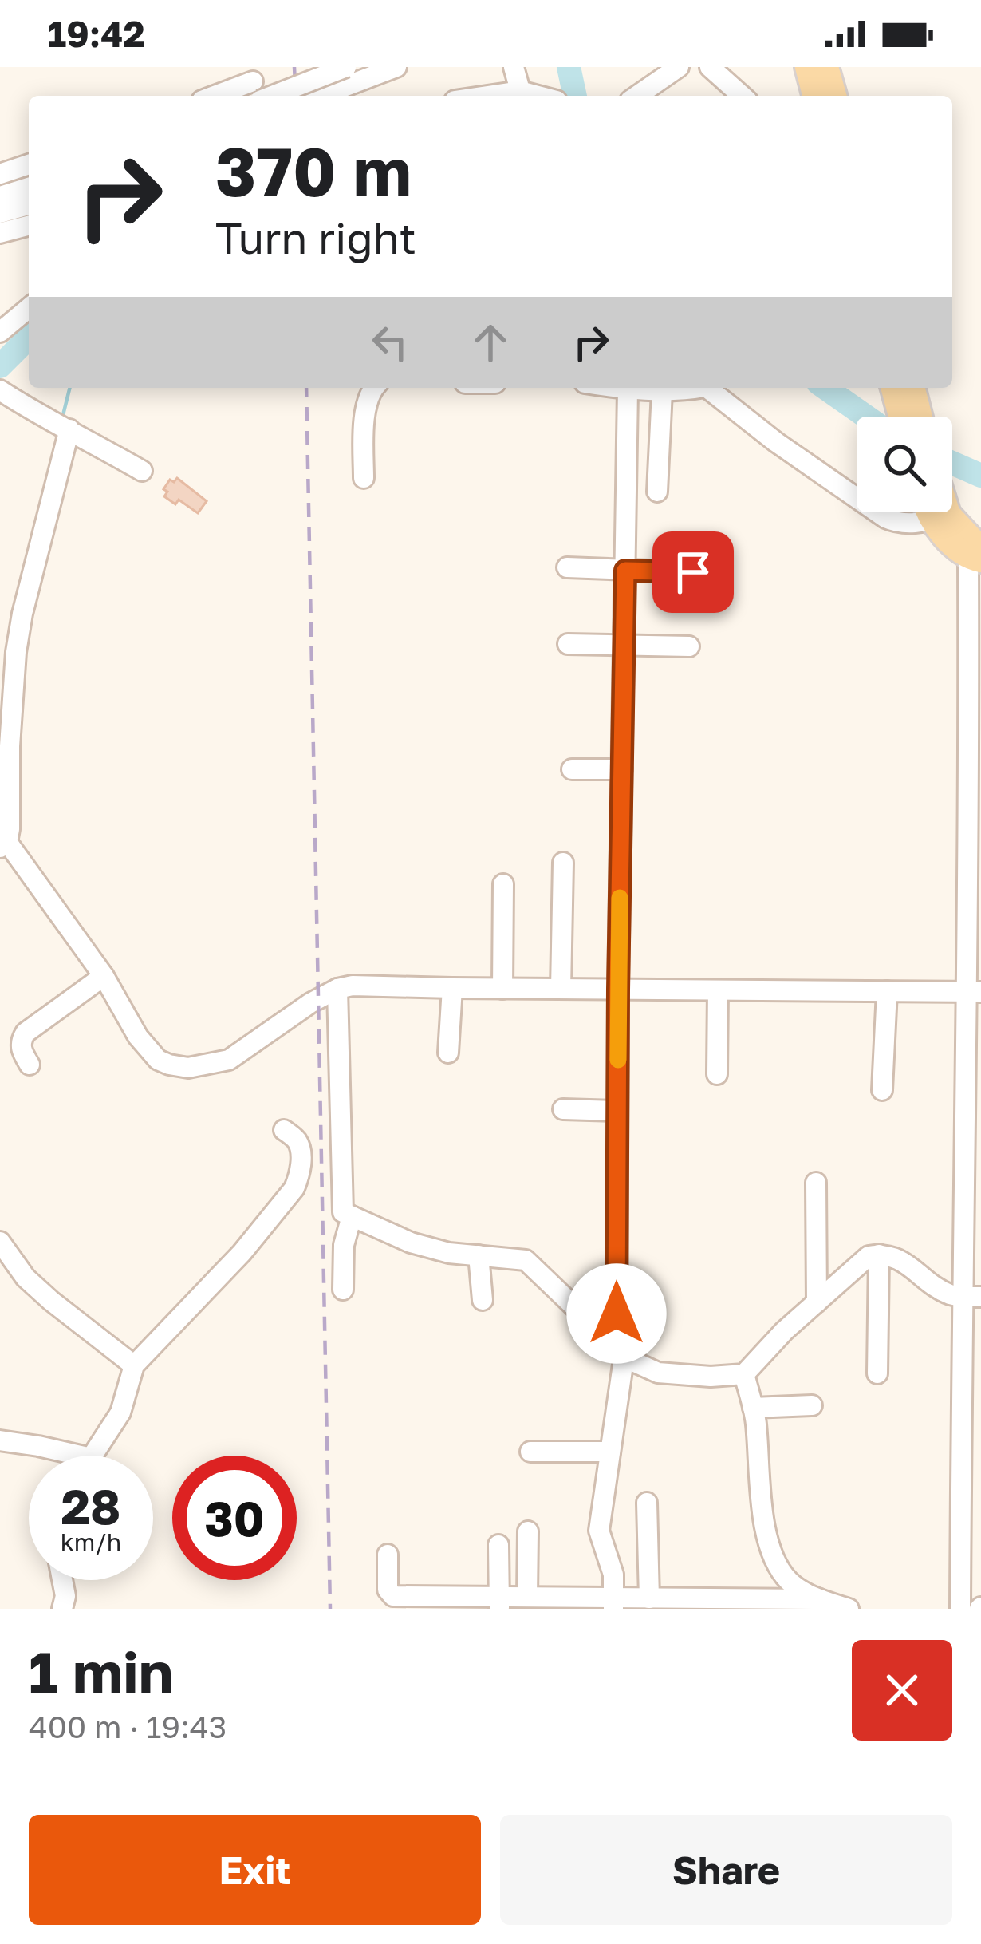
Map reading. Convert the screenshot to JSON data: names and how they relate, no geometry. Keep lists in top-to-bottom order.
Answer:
{
  "page": {
    "status": "19:42",
    "turn": ["370 m", "Turn right"],
    "speed": "28 km/h",
    "limit": "30",
    "heading": ["1 min", "400 m · 19:43"],
    "buttons": ["Exit", "Share"]
  }
}
